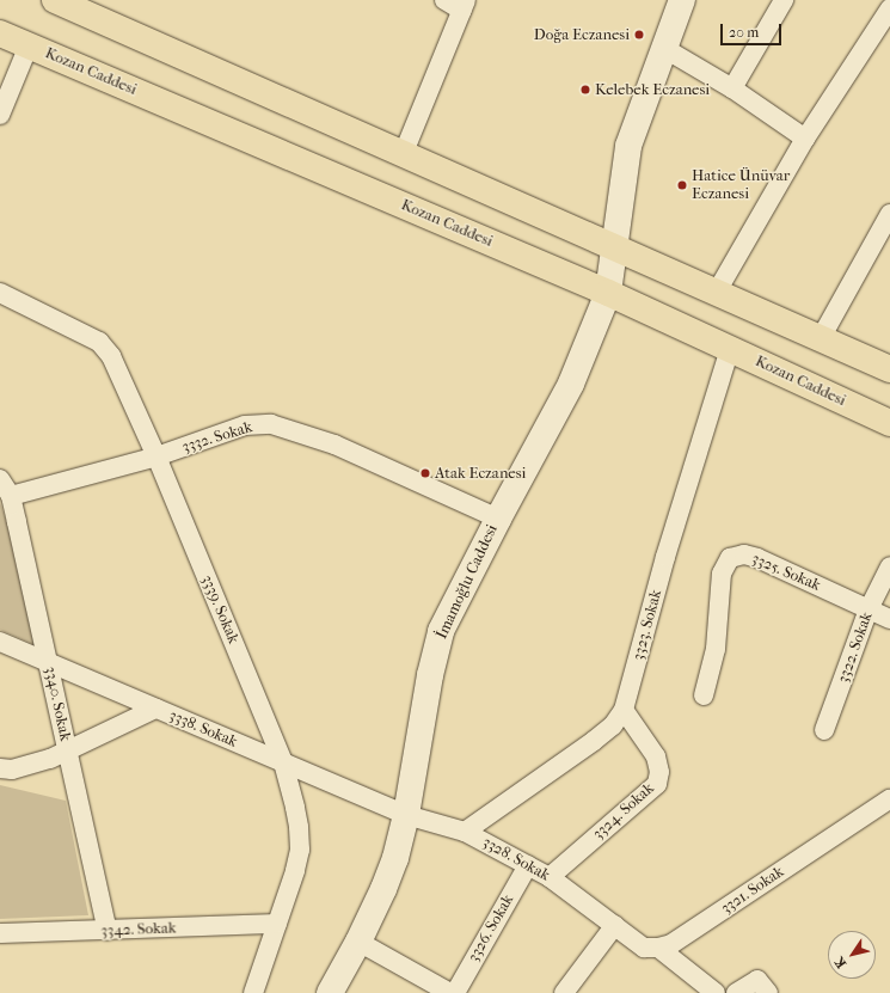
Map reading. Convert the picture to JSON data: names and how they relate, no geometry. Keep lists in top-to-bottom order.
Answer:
{
  "streets": {
    "highway": ["Kozan Caddesi"],
    "main road": ["İmamoğlu Caddesi"],
    "street": [
      "3332. Sokak",
      "3325. Sokak",
      "3339. Sokak",
      "3323. Sokak",
      "3322. Sokak",
      "3340. Sokak",
      "3338. Sokak",
      "3324. Sokak",
      "3328. Sokak",
      "3321. Sokak",
      "3326. Sokak",
      "3342. Sokak"
    ]
  },
  "crossings": [
    ["Kozan Caddesi", "İmamoğlu Caddesi"],
    ["Kozan Caddesi", "3323. Sokak"],
    ["3332. Sokak", "İmamoğlu Caddesi"],
    ["3332. Sokak", "3339. Sokak"],
    ["3332. Sokak", "3340. Sokak"],
    ["3325. Sokak", "3322. Sokak"],
    ["İmamoğlu Caddesi", "3338. Sokak"],
    ["İmamoğlu Caddesi", "3328. Sokak"],
    ["3339. Sokak", "3338. Sokak"],
    ["3339. Sokak", "3342. Sokak"],
    ["3323. Sokak", "3324. Sokak"],
    ["3323. Sokak", "3328. Sokak"],
    ["3340. Sokak", "3338. Sokak"],
    ["3340. Sokak", "3342. Sokak"],
    ["3338. Sokak", "3328. Sokak"],
    ["3324. Sokak", "3328. Sokak"],
    ["3328. Sokak", "3326. Sokak"]
  ],
  "places": [
    "Doğa Eczanesi",
    "Kelebek Eczanesi",
    "Hatice Ünüvar Eczanesi",
    "Atak Eczanesi"
  ],
  "scale_bar": "20 m",
  "north": "bottom left"
}
